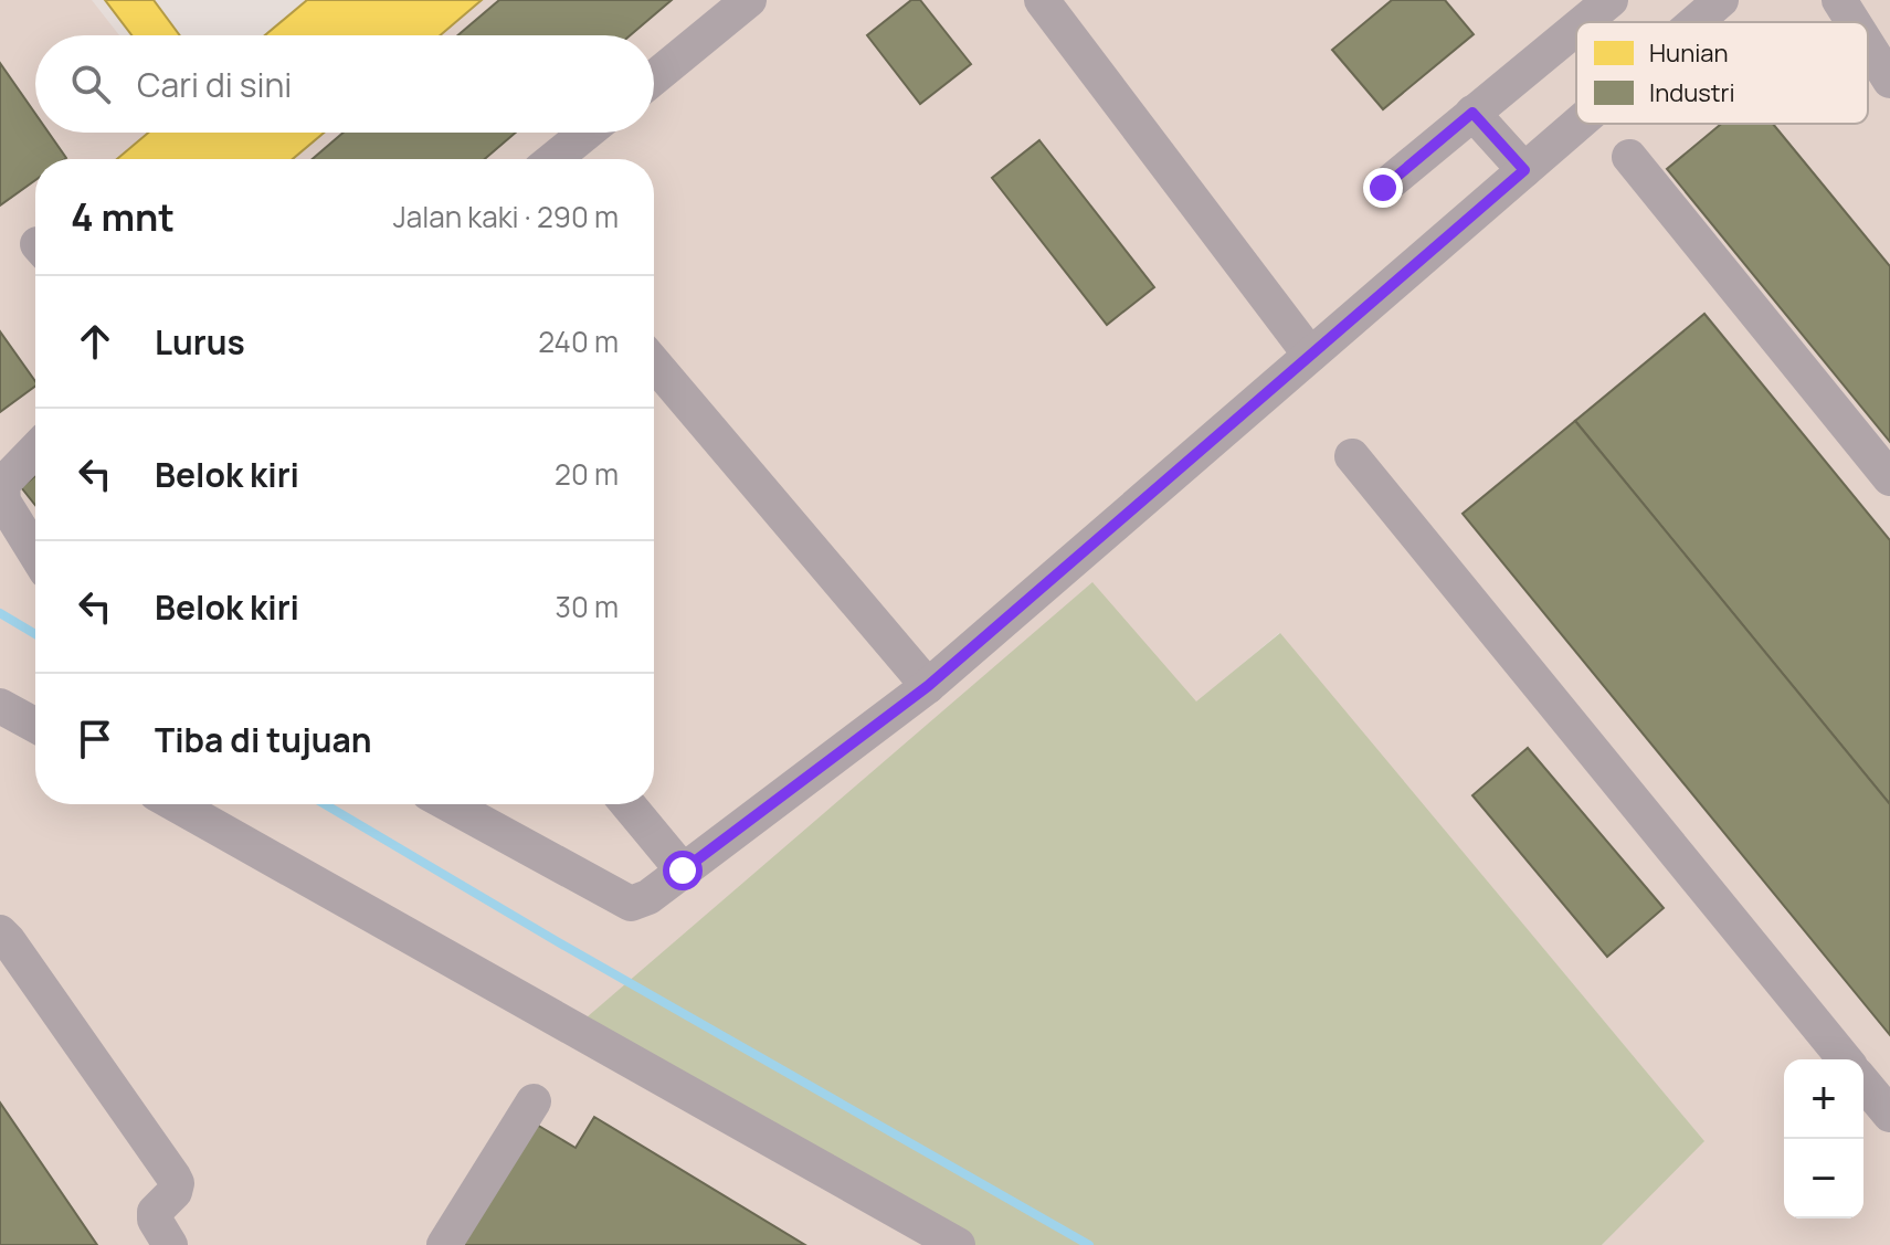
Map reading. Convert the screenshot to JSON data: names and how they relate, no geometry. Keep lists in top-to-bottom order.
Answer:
{
  "legend": ["Hunian", "Industri"],
  "page": {
    "search": "Cari di sini",
    "heading": ["4 mnt", "Jalan kaki · 290 m"],
    "list": [
      ["Lurus", "240 m"],
      ["Belok kiri", "20 m"],
      ["Belok kiri", "30 m"],
      "Tiba di tujuan"
    ],
    "map_buttons": ["+", "−"]
  }
}
